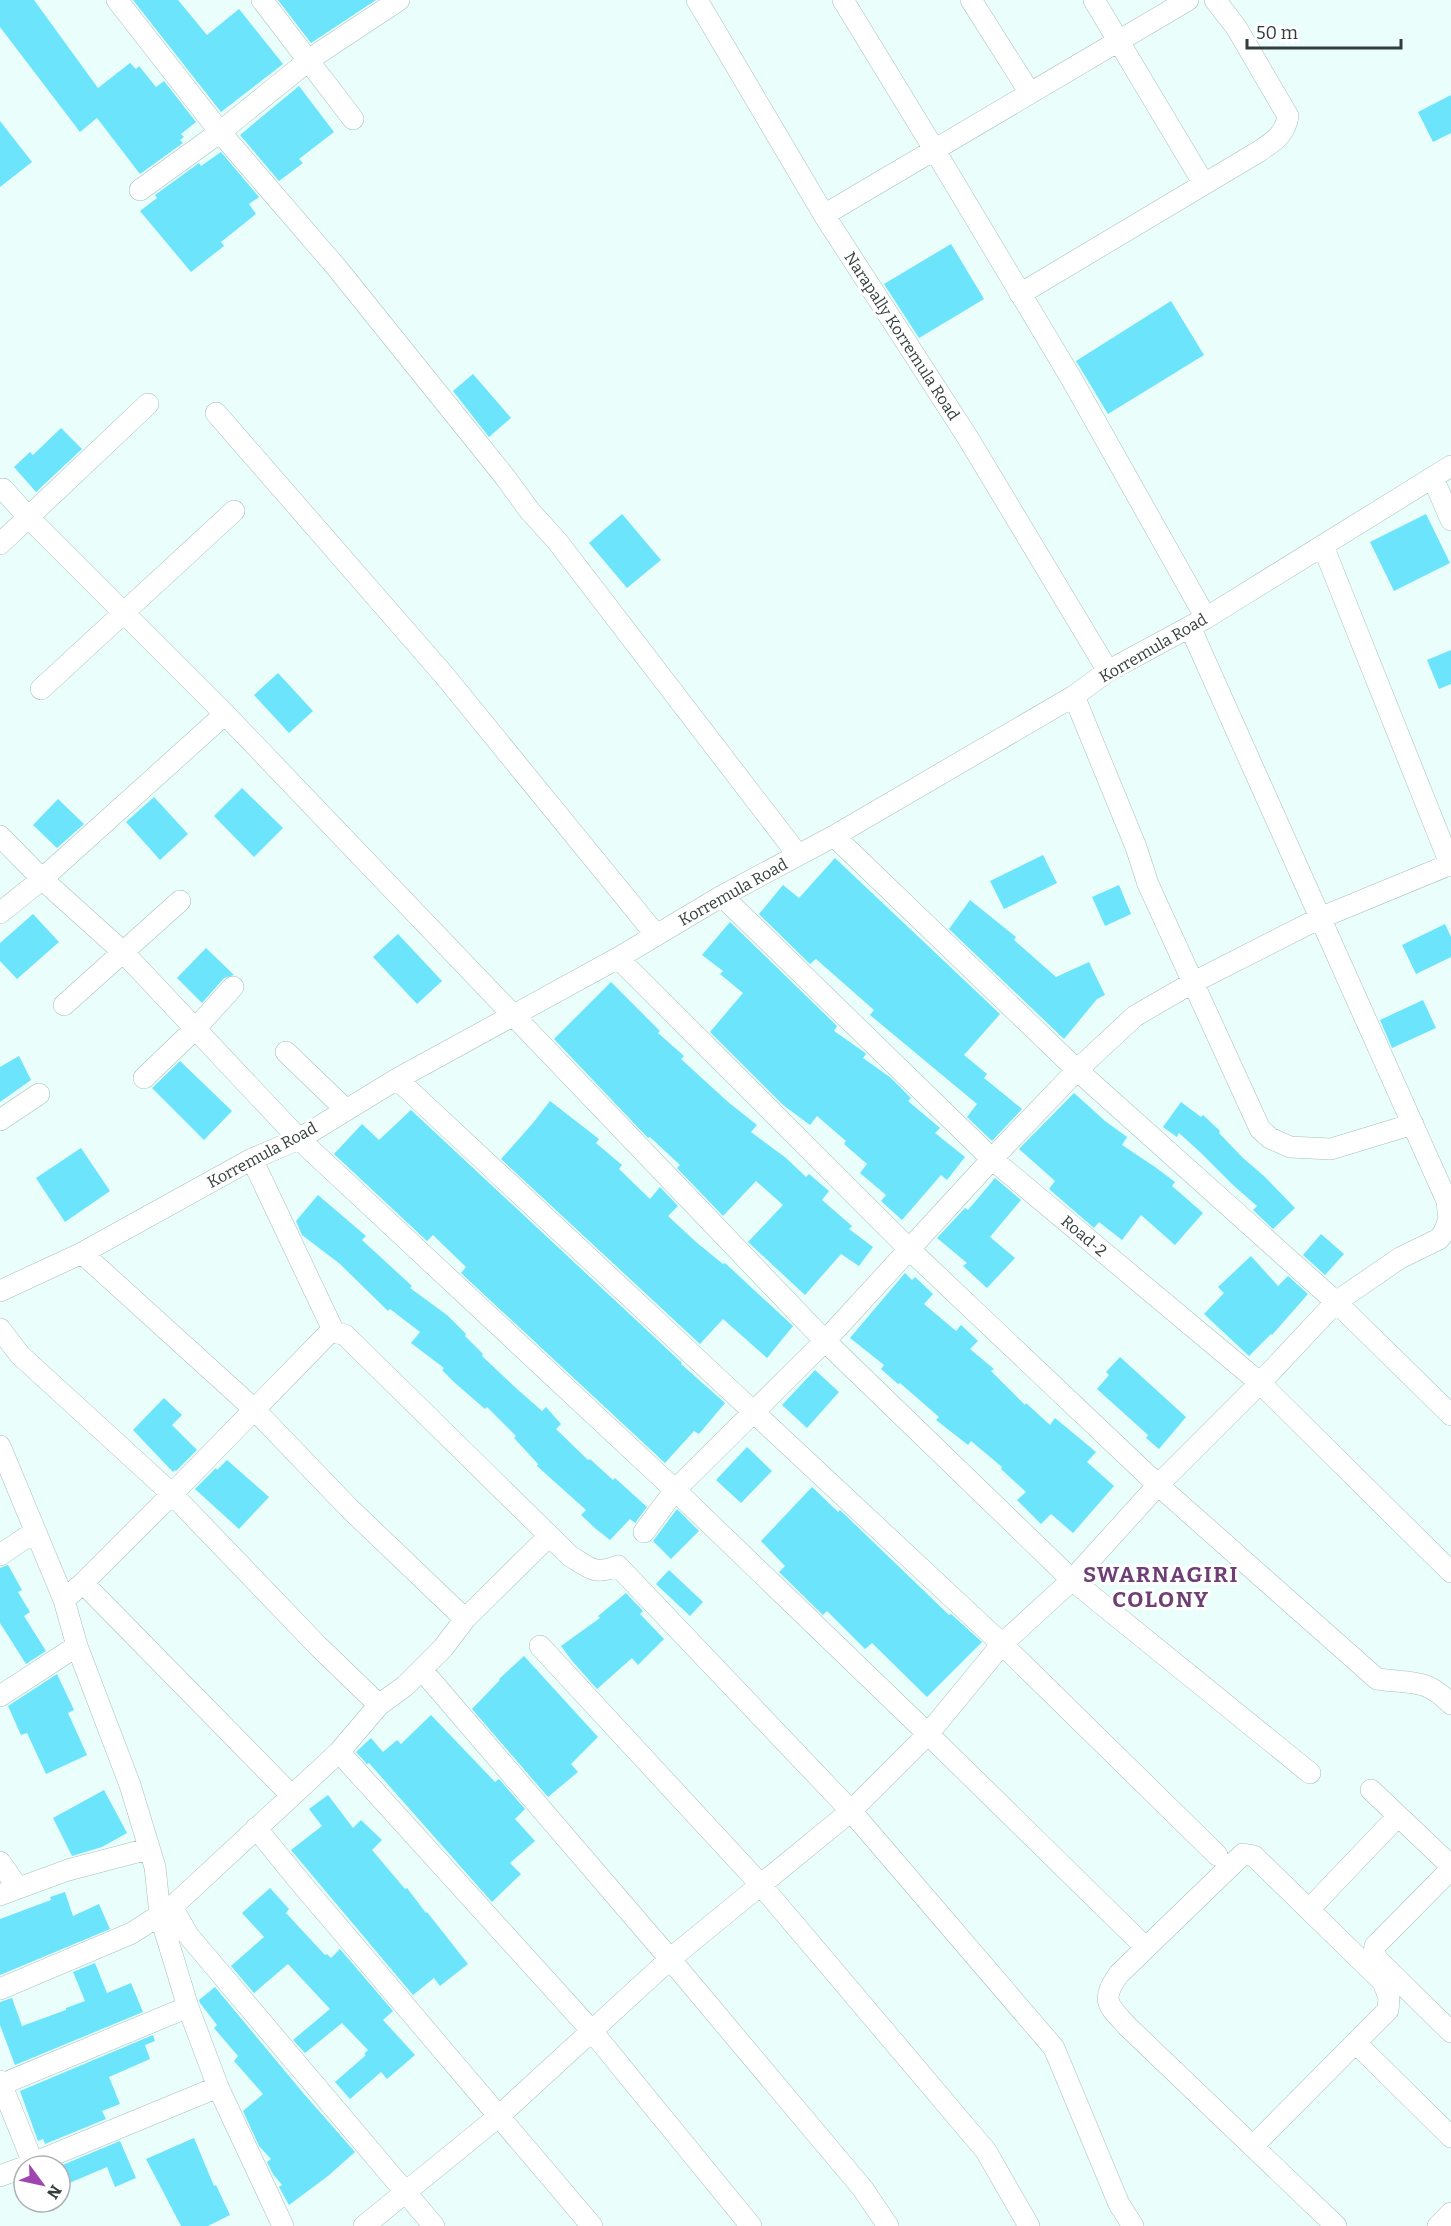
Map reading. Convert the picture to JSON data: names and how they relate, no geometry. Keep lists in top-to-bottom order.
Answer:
{
  "streets": {
    "street": ["Narapally Korremula Road", "Korremula Road", "Road-2"]
  },
  "crossings": [
    ["Narapally Korremula Road", "Korremula Road"],
    ["Korremula Road", "Road-2"]
  ],
  "districts": ["SWARNAGIRI COLONY"],
  "scale_bar": "50 m",
  "north": "bottom right"
}
